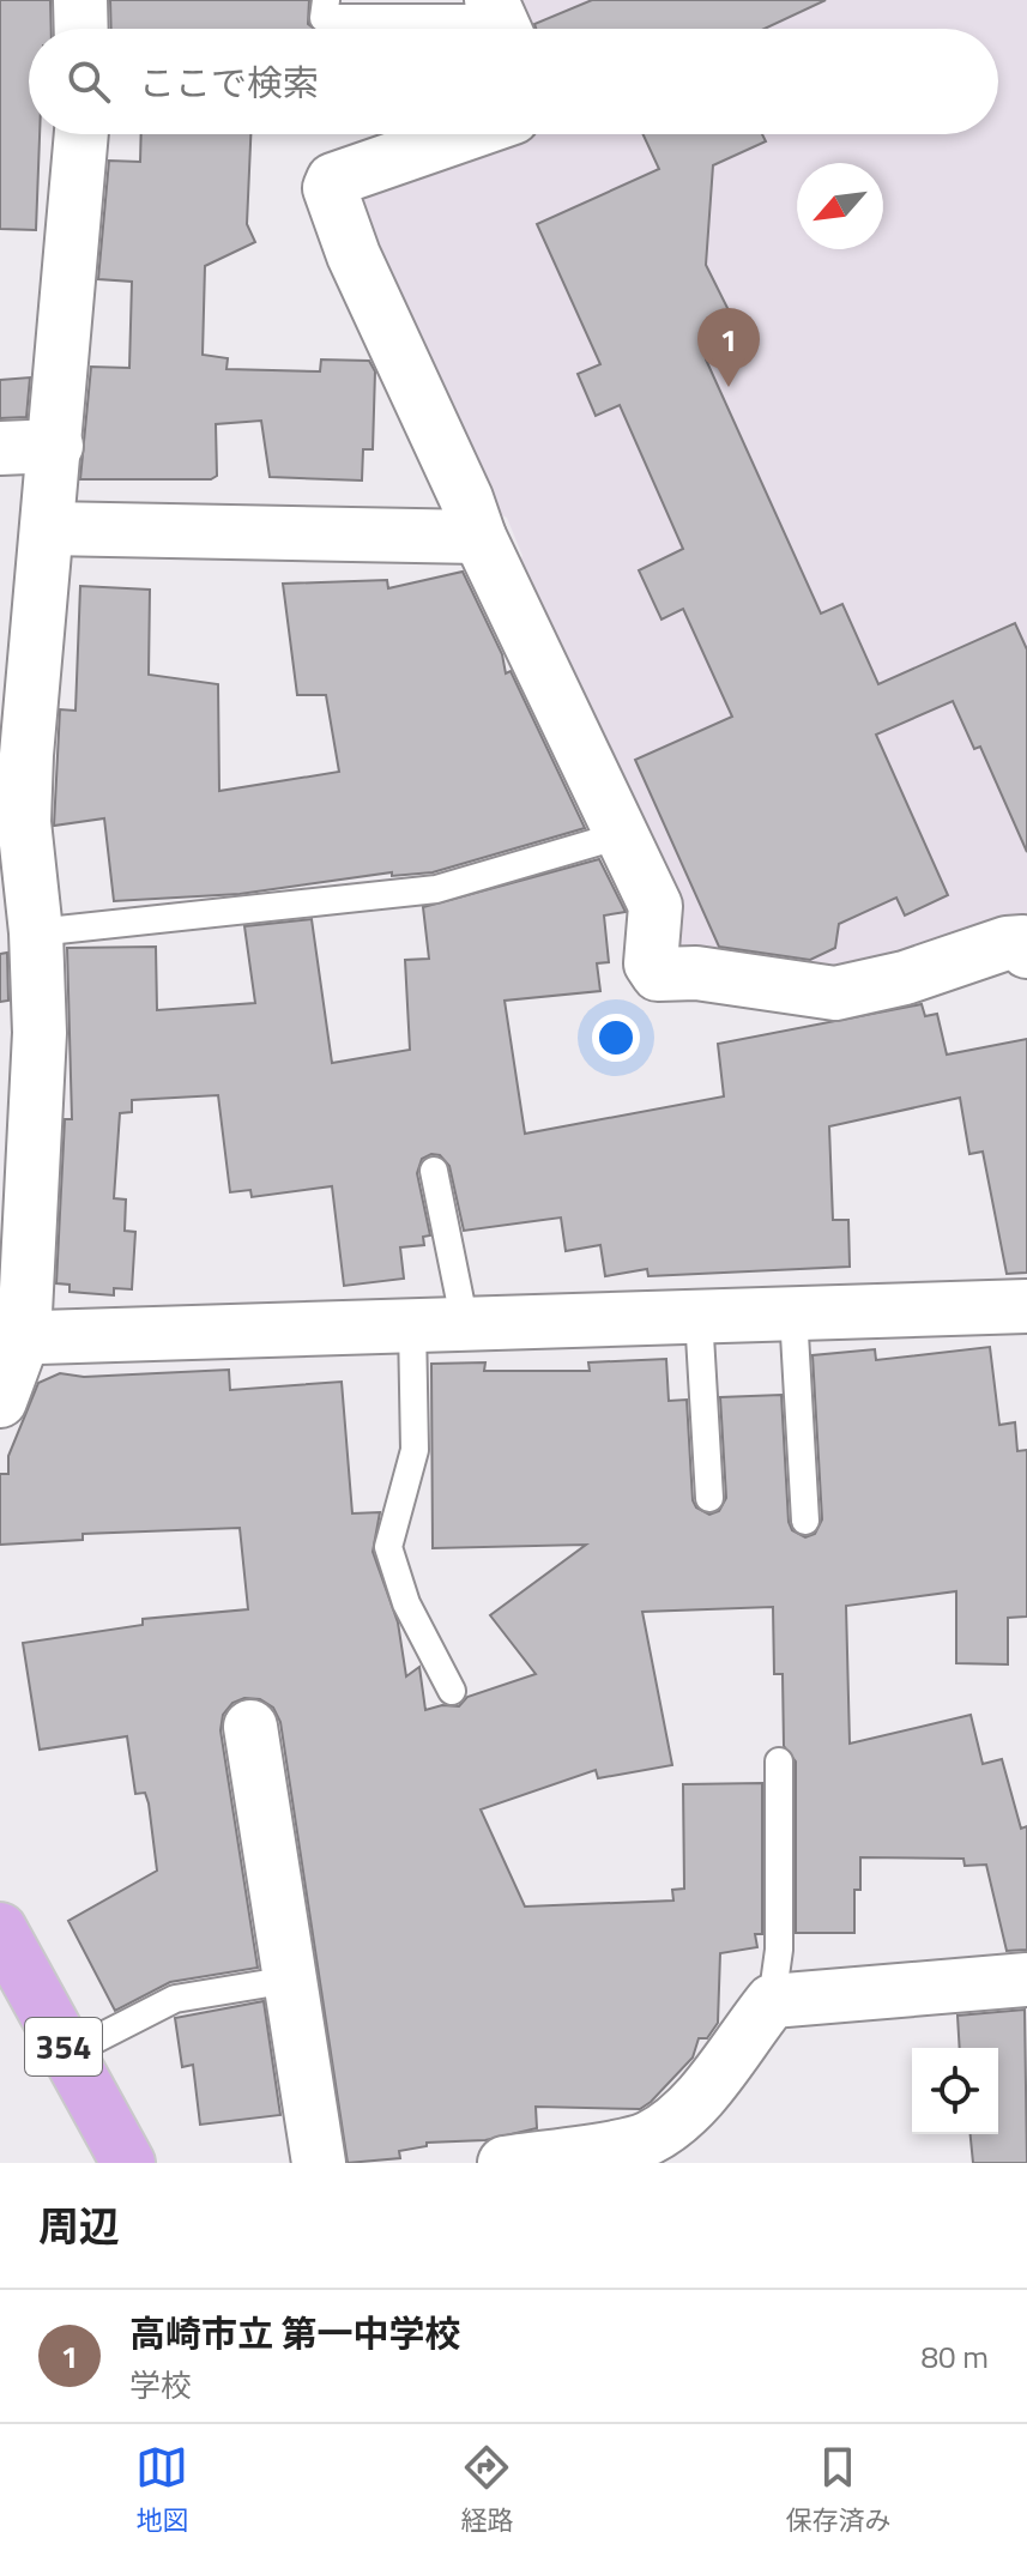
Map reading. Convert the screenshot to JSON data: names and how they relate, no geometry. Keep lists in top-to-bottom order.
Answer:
{
  "streets": {
    "highway": ["354"]
  },
  "north": "bottom left",
  "page": {
    "search": "ここで検索",
    "pins": "1",
    "heading": "周辺",
    "list": [
      {
        "mark": "1",
        "name": "高崎市立 第一中学校",
        "note": "学校",
        "value": "80 m"
      }
    ],
    "nav": ["地図", "経路", "保存済み"]
  }
}
